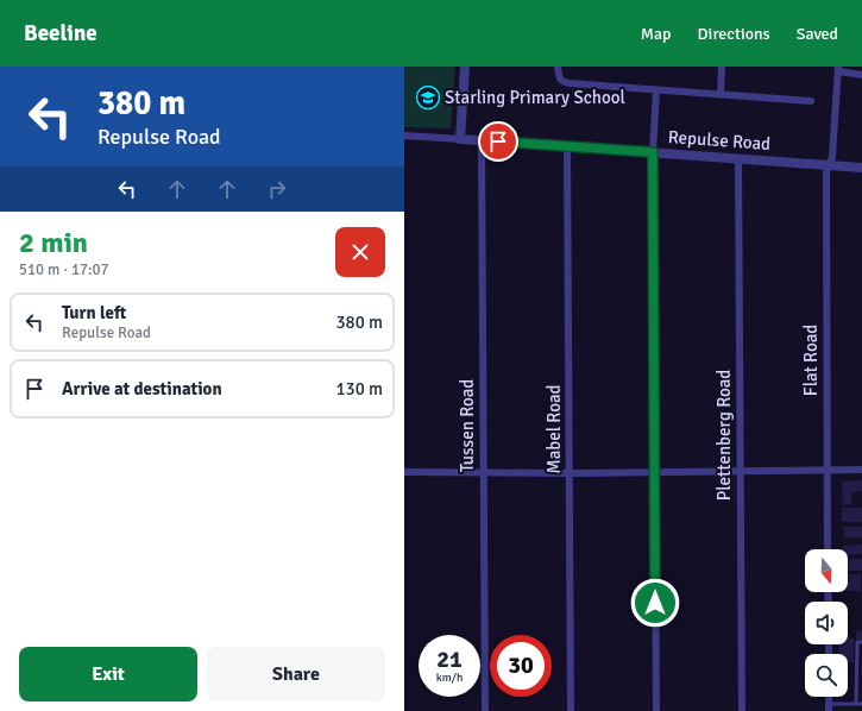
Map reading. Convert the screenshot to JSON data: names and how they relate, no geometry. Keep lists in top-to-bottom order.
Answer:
{
  "streets": {
    "street": [
      "Repulse Road",
      "Flat Road",
      "Tussen Road",
      "Mabel Road",
      "Plettenberg Road"
    ]
  },
  "crossings": [
    ["Repulse Road", "Flat Road"],
    ["Repulse Road", "Tussen Road"],
    ["Repulse Road", "Mabel Road"],
    ["Repulse Road", "Plettenberg Road"]
  ],
  "places": {
    "school or university": ["Starling Primary School"]
  },
  "north": "bottom",
  "page": {
    "header": "Beeline",
    "nav": ["Map", "Directions", "Saved"],
    "turn": ["380 m", "Repulse Road"],
    "heading": ["2 min", "510 m · 17:07"],
    "list": [
      {
        "name": "Turn left",
        "note": "Repulse Road",
        "value": "380 m"
      },
      {
        "name": "Arrive at destination",
        "value": "130 m"
      }
    ],
    "speed": "21 km/h",
    "limit": "30",
    "buttons": ["Exit", "Share"]
  }
}
